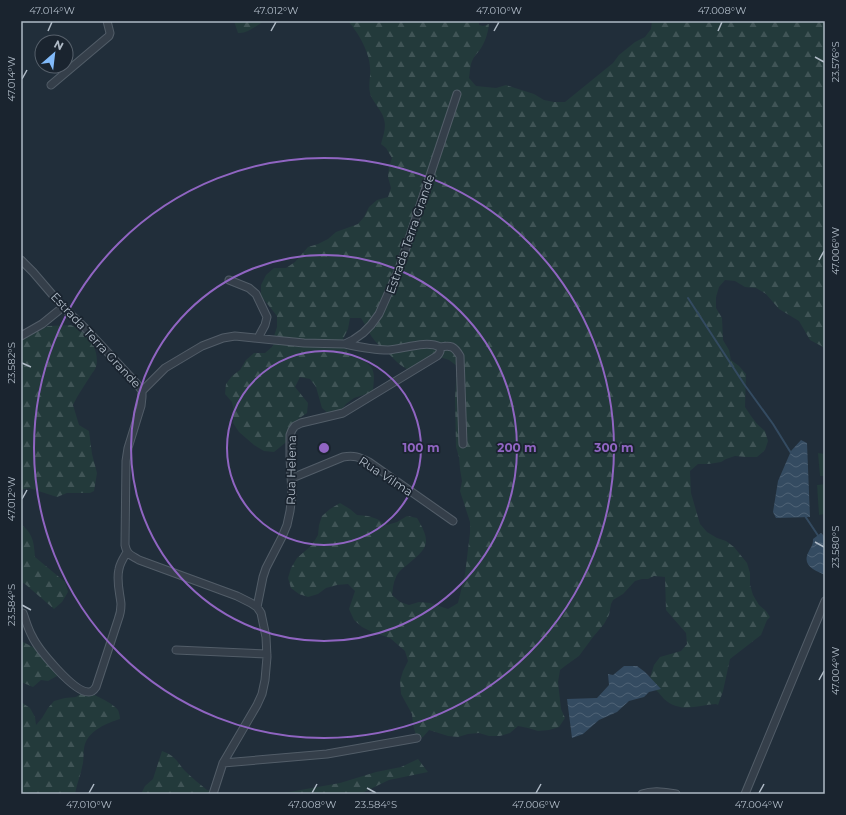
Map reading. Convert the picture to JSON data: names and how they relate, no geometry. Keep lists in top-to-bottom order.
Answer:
{
  "streets": {
    "street": ["Estrada Terra Grande", "Rua Helena", "Rua Vilma"]
  },
  "crossings": [
    ["Rua Helena", "Rua Vilma"]
  ],
  "north": "top right",
  "coordinates": [
    "47.014°W",
    "47.012°W",
    "47.010°W",
    "47.008°W",
    "23.576°S",
    "47.006°W",
    "23.582°S",
    "23.580°S",
    "23.584°S",
    "47.004°W"
  ],
  "rings": ["100 m", "200 m", "300 m"]
}
